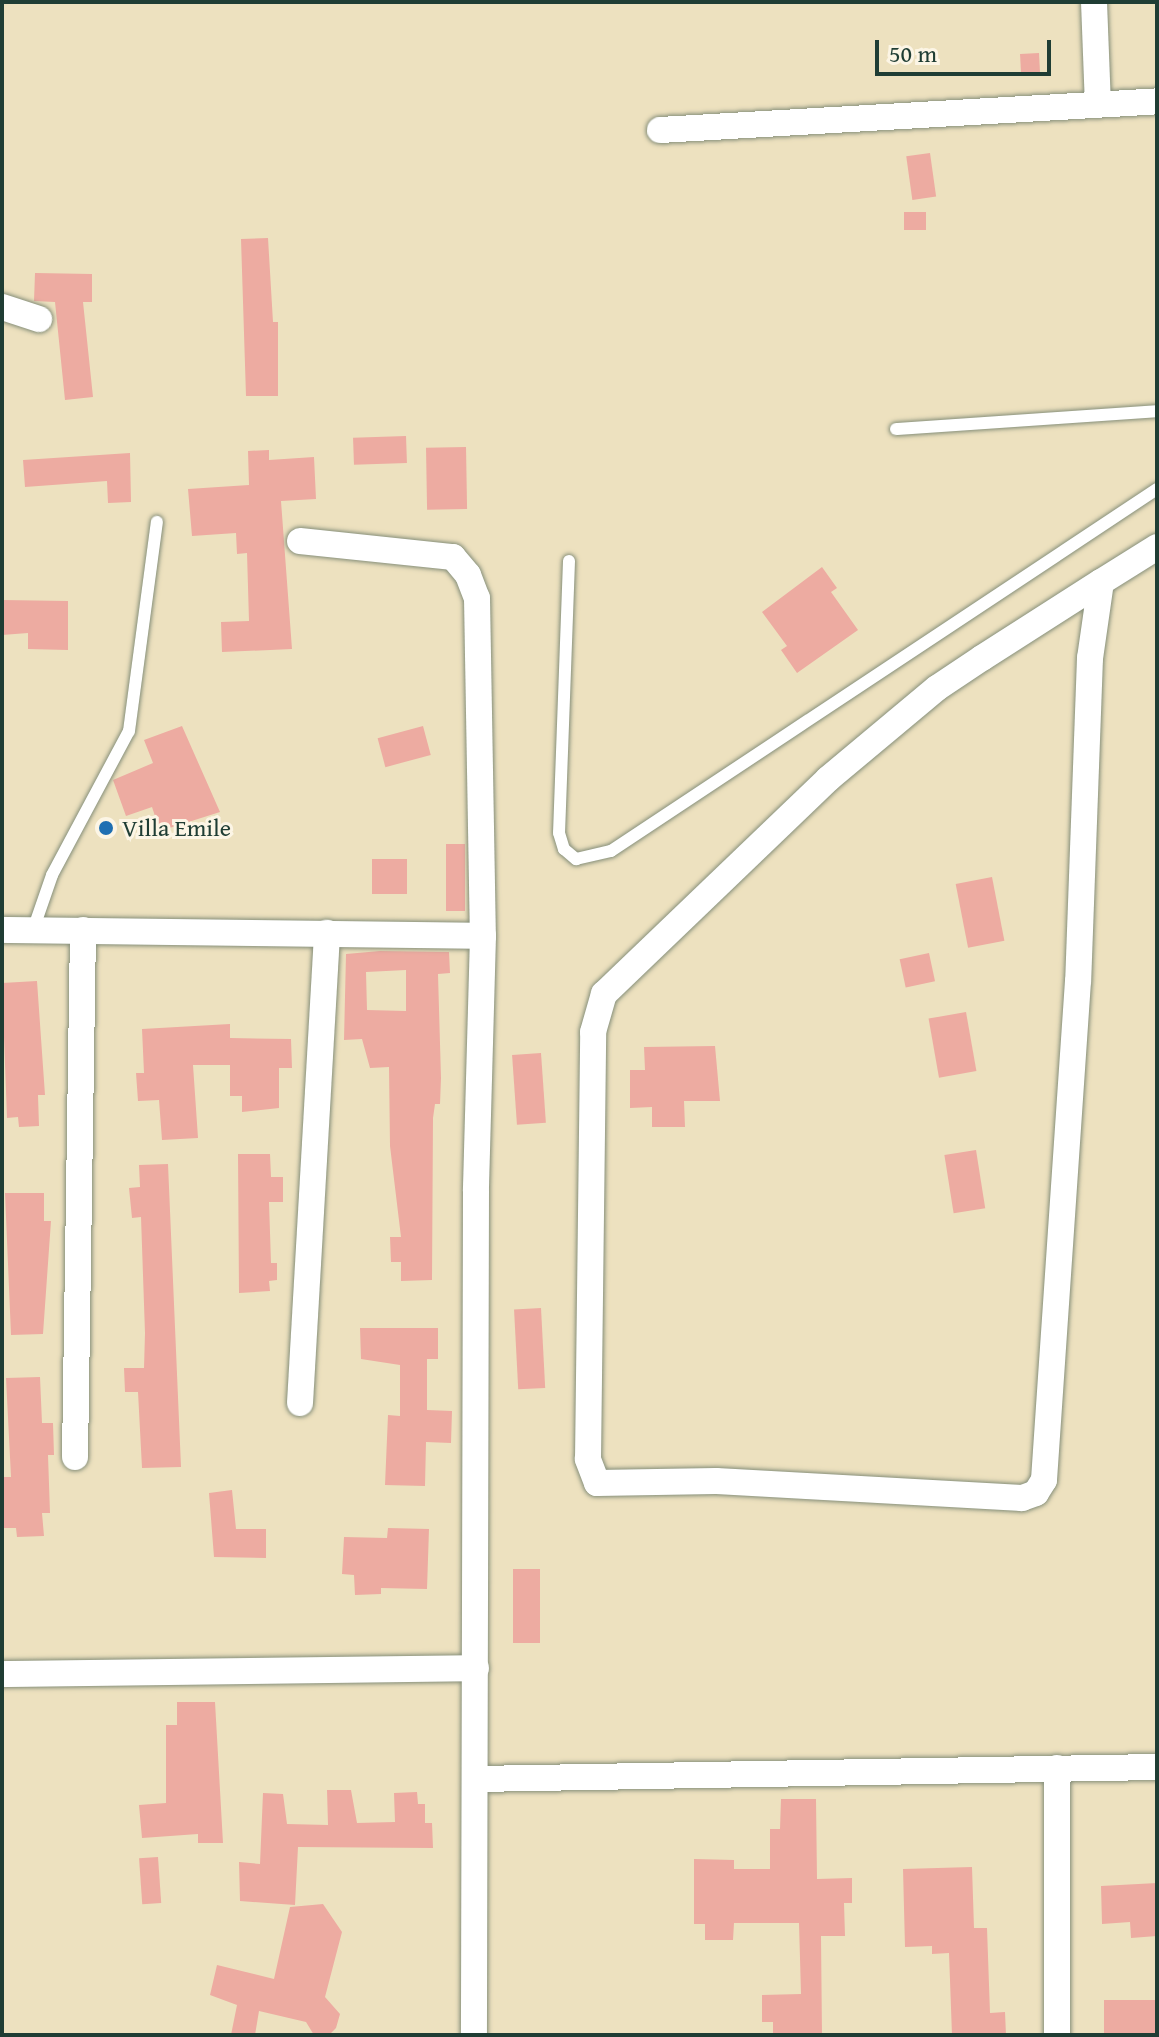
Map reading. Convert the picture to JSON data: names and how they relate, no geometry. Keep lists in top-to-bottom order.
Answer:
{
  "places": ["Villa Emile"],
  "scale_bar": "50 m"
}
